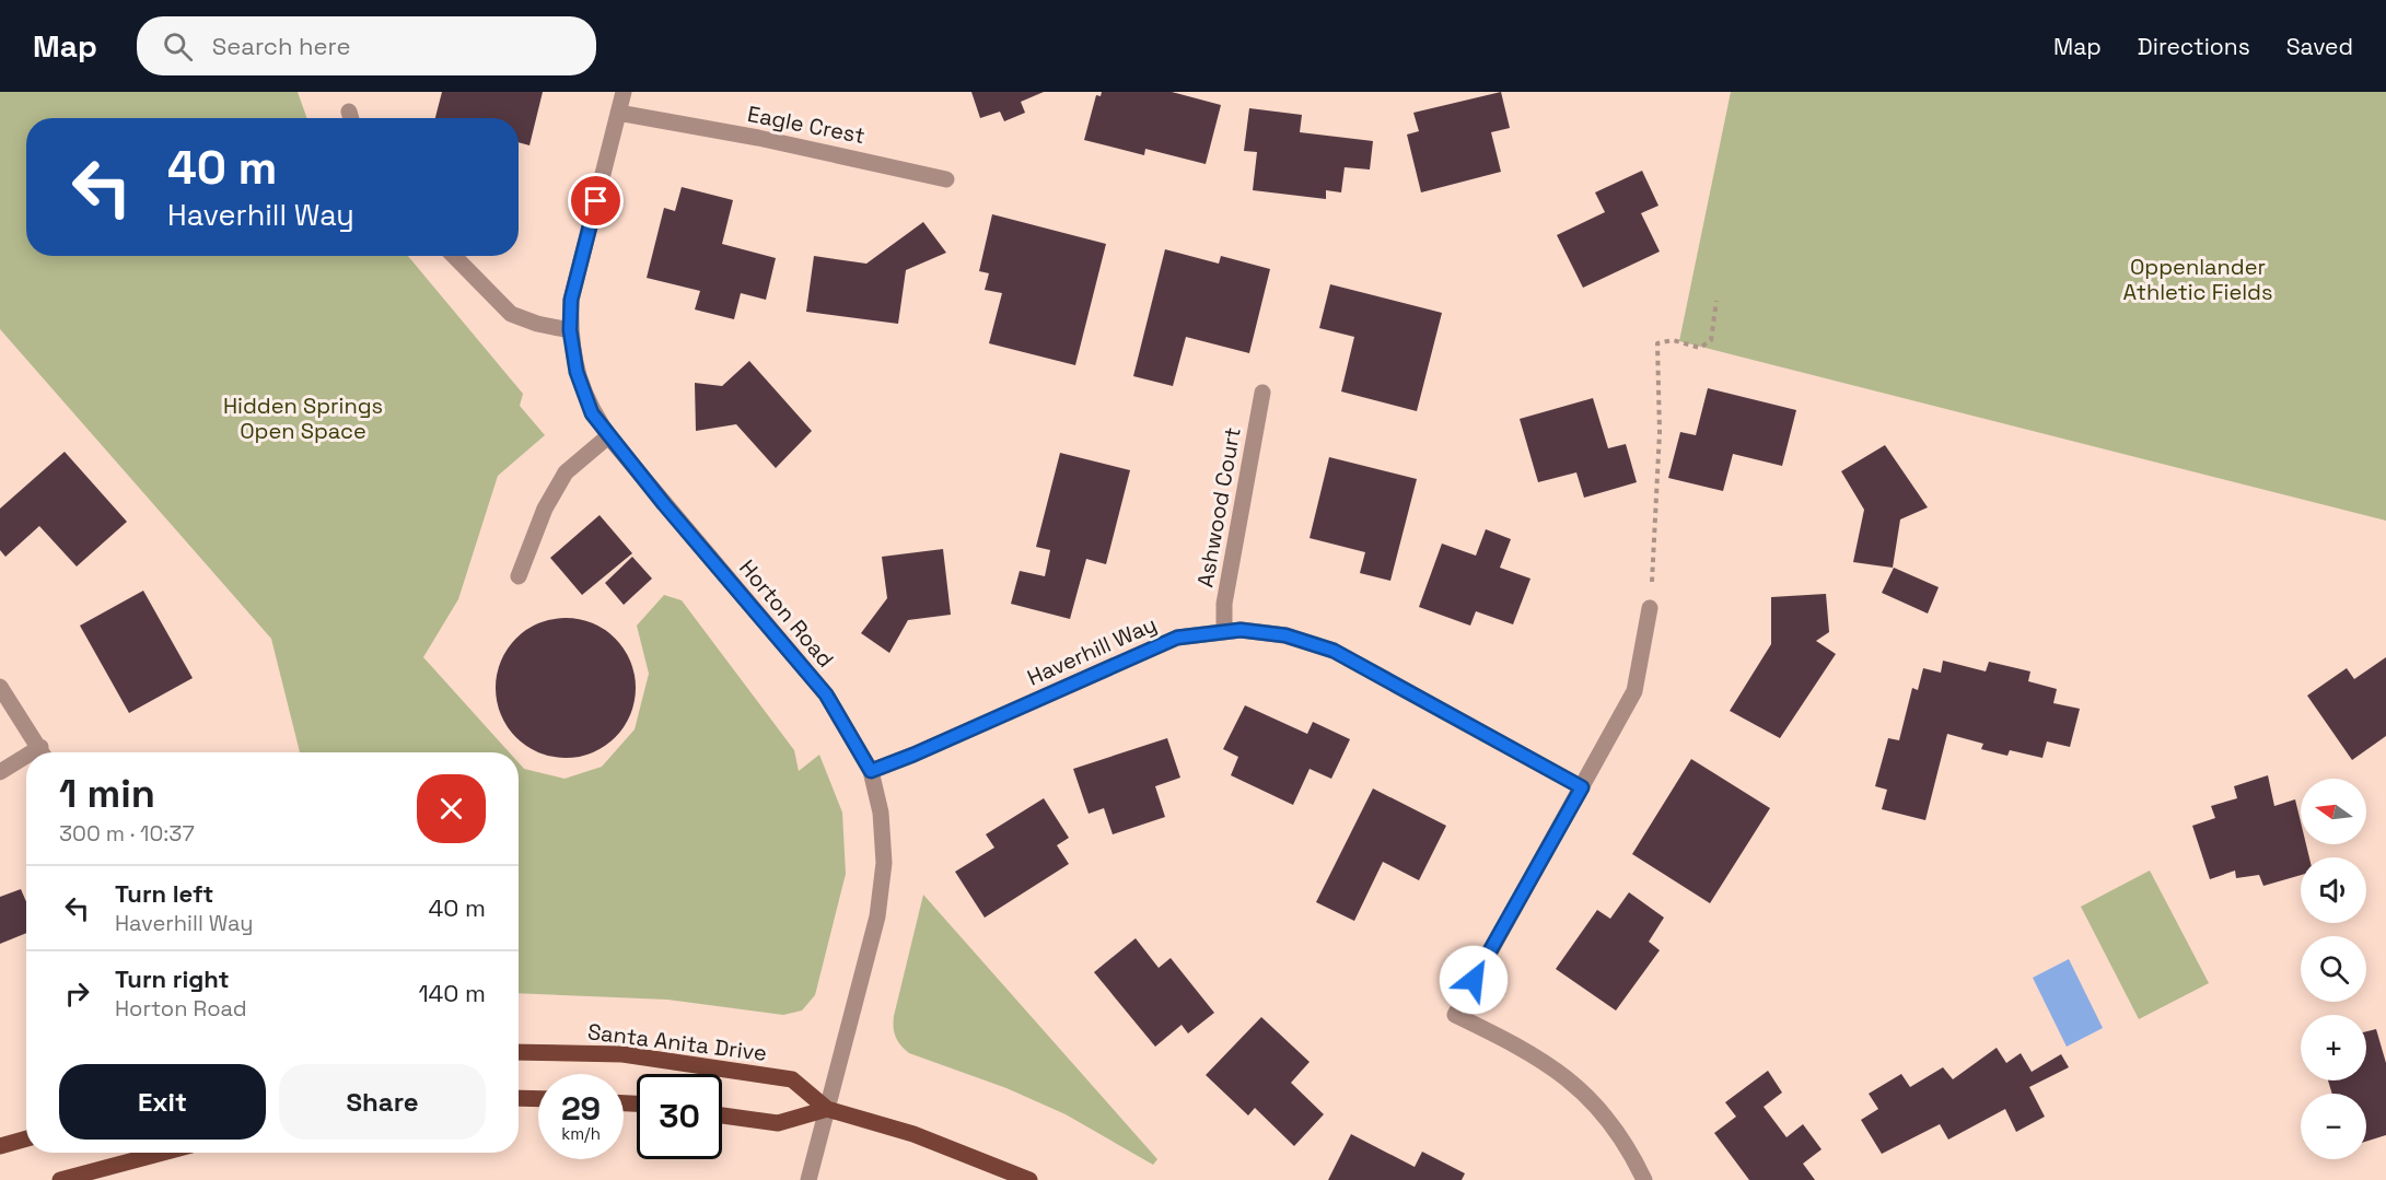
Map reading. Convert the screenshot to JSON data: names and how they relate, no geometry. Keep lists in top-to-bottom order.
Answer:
{
  "streets": {
    "main road": ["Santa Anita Drive"],
    "street": [
      "Eagle Crest",
      "Ashwood Court",
      "Horton Road",
      "Haverhill Way"
    ]
  },
  "crossings": [
    ["Eagle Crest", "Horton Road"],
    ["Ashwood Court", "Haverhill Way"],
    ["Horton Road", "Haverhill Way"],
    ["Horton Road", "Santa Anita Drive"]
  ],
  "parks": ["Oppenlander Athletic Fields", "Hidden Springs Open Space"],
  "north": "left",
  "page": {
    "header": "Map",
    "search": "Search here",
    "nav": ["Map", "Directions", "Saved"],
    "turn": ["40 m", "Haverhill Way"],
    "heading": ["1 min", "300 m · 10:37"],
    "map_buttons": ["+", "−"],
    "list": [
      {
        "name": "Turn left",
        "note": "Haverhill Way",
        "value": "40 m"
      },
      {
        "name": "Turn right",
        "note": "Horton Road",
        "value": "140 m"
      }
    ],
    "buttons": ["Exit", "Share"],
    "speed": "29 km/h",
    "limit": "30"
  }
}
